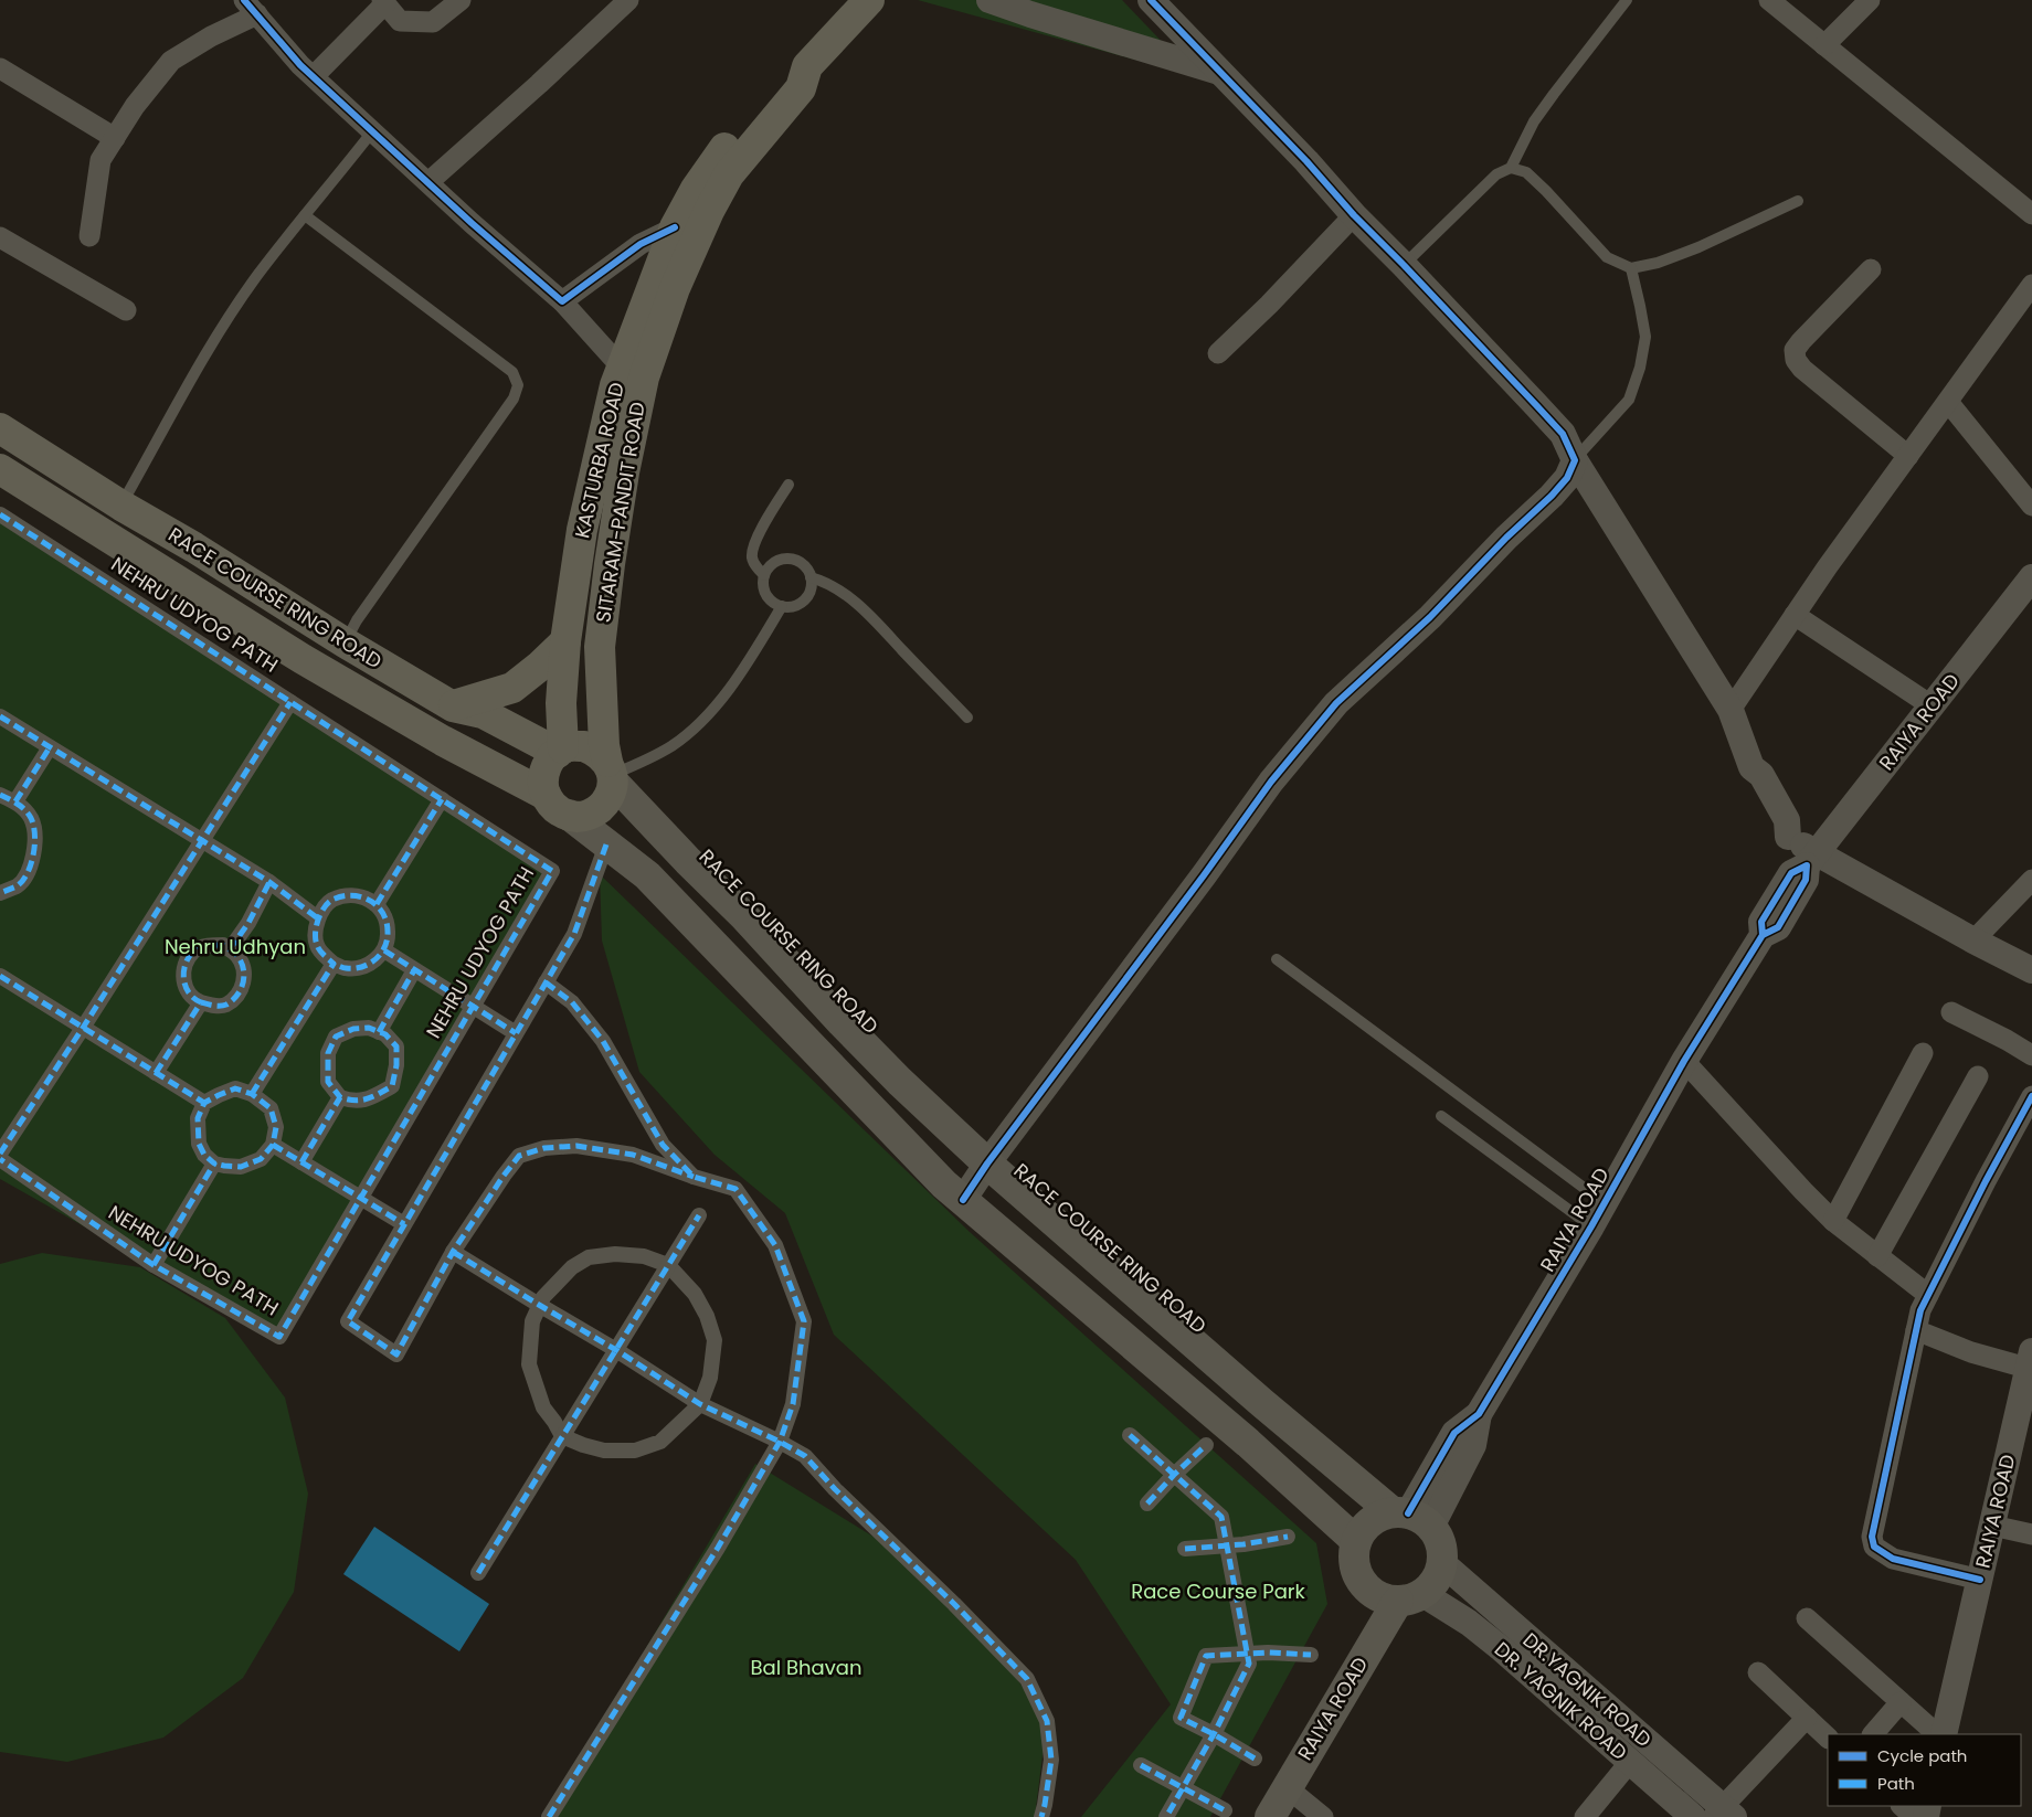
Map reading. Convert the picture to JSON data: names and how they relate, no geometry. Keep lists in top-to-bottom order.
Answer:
{
  "streets": {
    "main road": [
      "KASTURBA ROAD",
      "SITARAM-PANDIT ROAD",
      "RACE COURSE RING ROAD",
      "RAIYA ROAD"
    ],
    "street": ["NEHRU UDYOG PATH", "DR.YAGNIK ROAD", "DR. YAGNIK ROAD"]
  },
  "crossings": [
    ["KASTURBA ROAD", "SITARAM-PANDIT ROAD"],
    ["KASTURBA ROAD", "RACE COURSE RING ROAD"],
    ["SITARAM-PANDIT ROAD", "RACE COURSE RING ROAD"],
    ["RACE COURSE RING ROAD", "RAIYA ROAD"],
    ["RACE COURSE RING ROAD", "DR.YAGNIK ROAD"],
    ["RACE COURSE RING ROAD", "DR. YAGNIK ROAD"],
    ["RAIYA ROAD", "DR.YAGNIK ROAD"],
    ["RAIYA ROAD", "DR. YAGNIK ROAD"],
    ["DR.YAGNIK ROAD", "DR. YAGNIK ROAD"]
  ],
  "parks": ["Nehru Udhyan", "Race Course Park", "Bal Bhavan"],
  "legend": ["Cycle path", "Path"]
}
